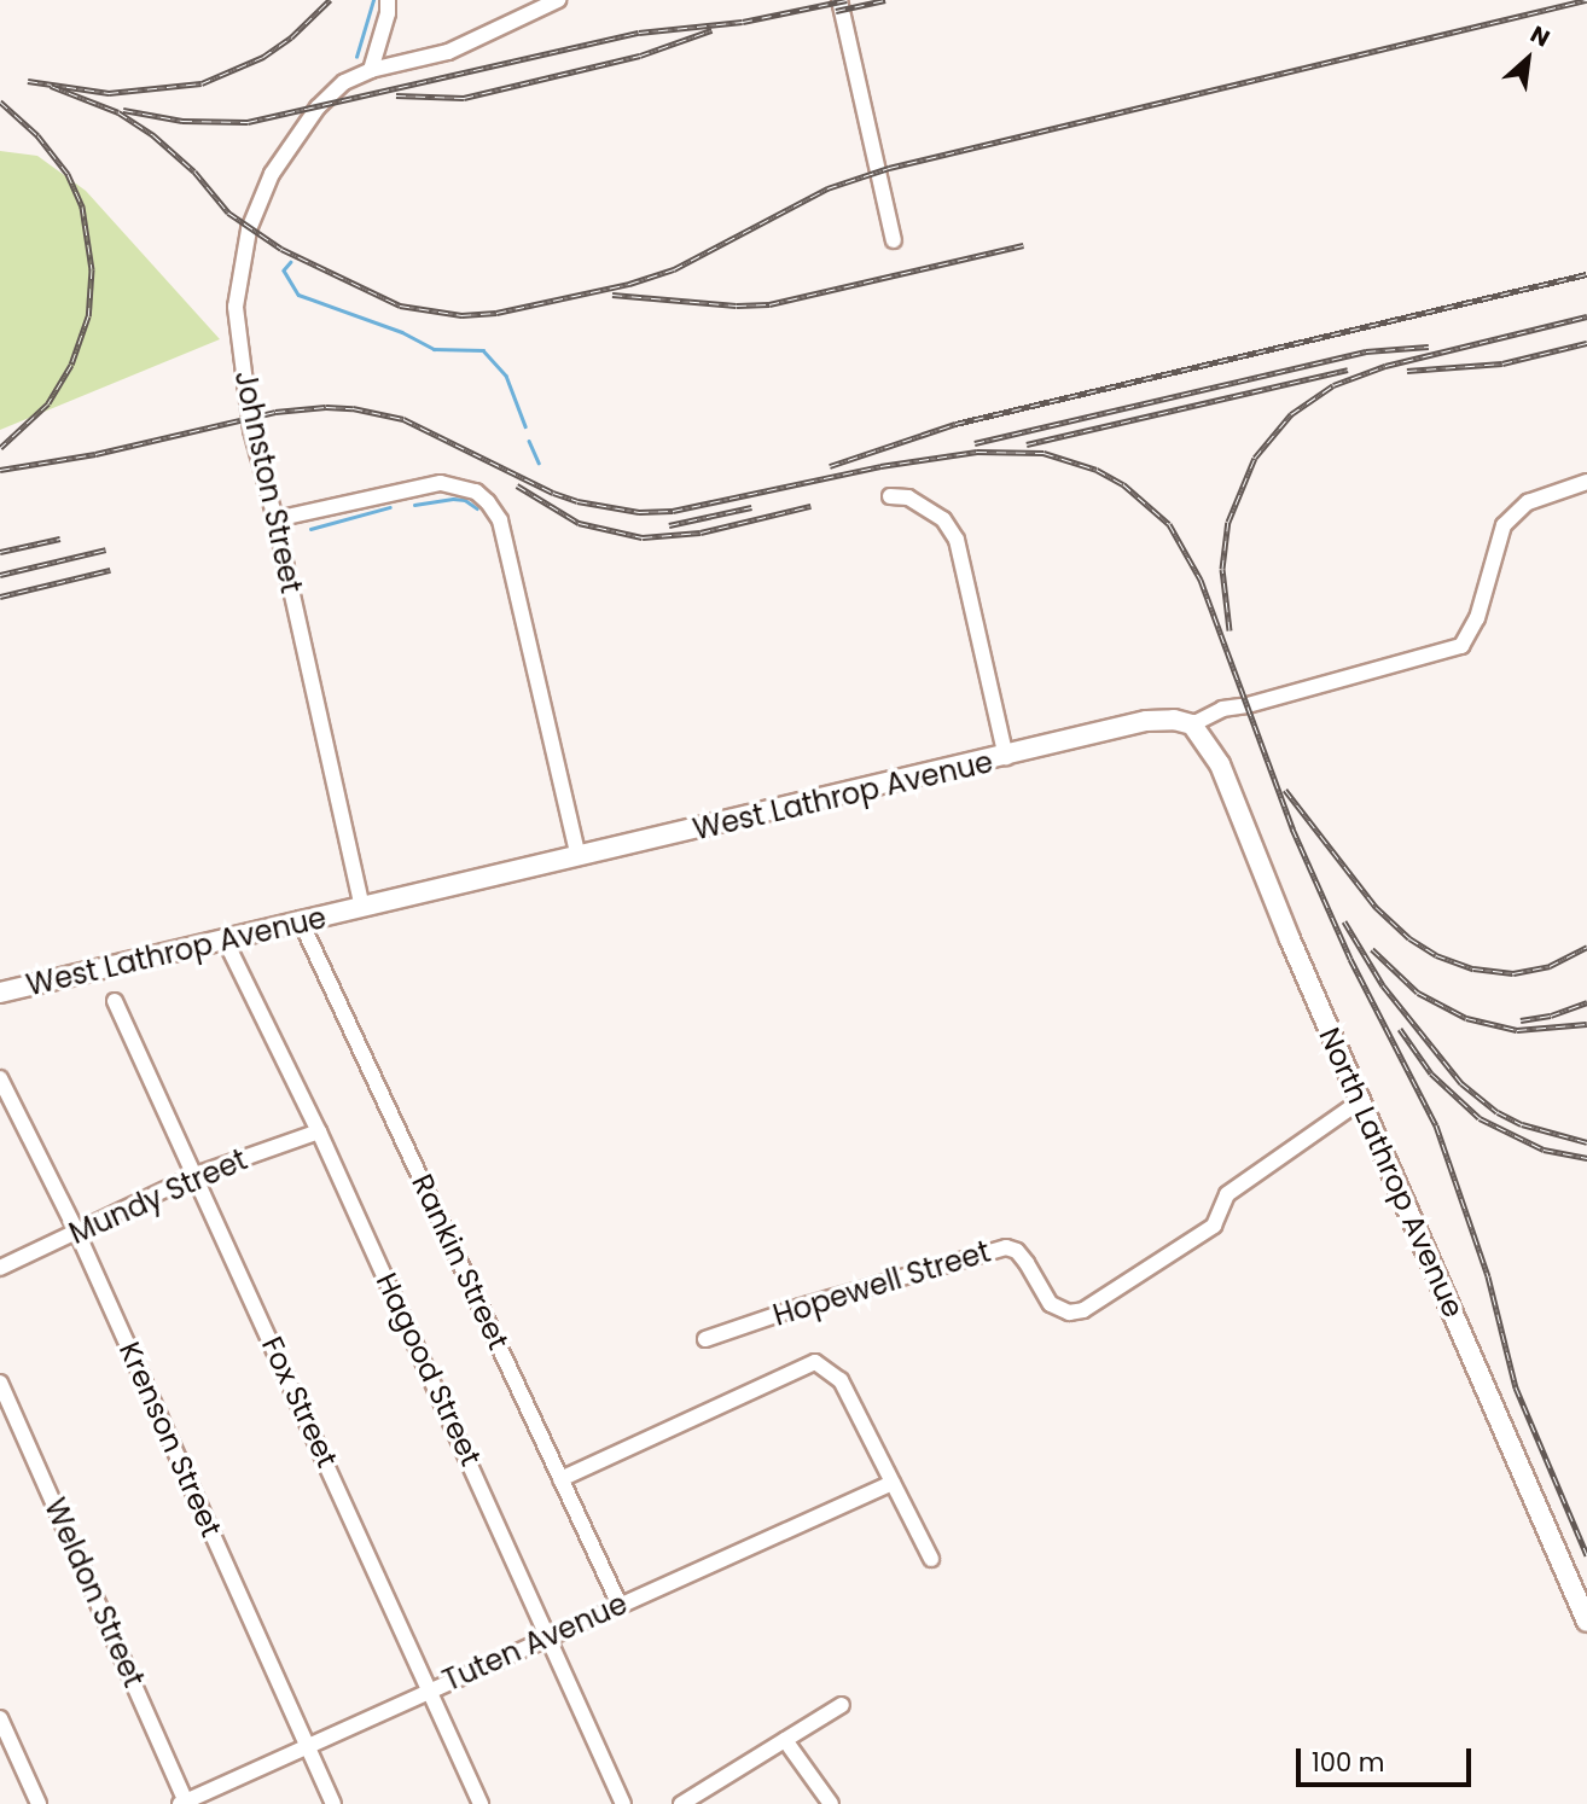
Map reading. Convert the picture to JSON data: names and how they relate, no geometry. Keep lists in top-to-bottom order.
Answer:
{
  "streets": {
    "street": [
      "Johnston Street",
      "West Lathrop Avenue",
      "North Lathrop Avenue",
      "Mundy Street",
      "Rankin Street",
      "Hopewell Street",
      "Hagood Street",
      "Fox Street",
      "Krenson Street",
      "Weldon Street",
      "Tuten Avenue"
    ]
  },
  "crossings": [
    ["Johnston Street", "West Lathrop Avenue"],
    ["West Lathrop Avenue", "North Lathrop Avenue"],
    ["West Lathrop Avenue", "Rankin Street"],
    ["West Lathrop Avenue", "Hagood Street"],
    ["North Lathrop Avenue", "Hopewell Street"],
    ["Mundy Street", "Hagood Street"],
    ["Mundy Street", "Fox Street"],
    ["Mundy Street", "Krenson Street"],
    ["Rankin Street", "Hopewell Street"],
    ["Rankin Street", "Tuten Avenue"],
    ["Hopewell Street", "Tuten Avenue"],
    ["Hagood Street", "Tuten Avenue"],
    ["Fox Street", "Tuten Avenue"],
    ["Krenson Street", "Tuten Avenue"],
    ["Weldon Street", "Tuten Avenue"]
  ],
  "scale_bar": "100 m",
  "north": "top right"
}
